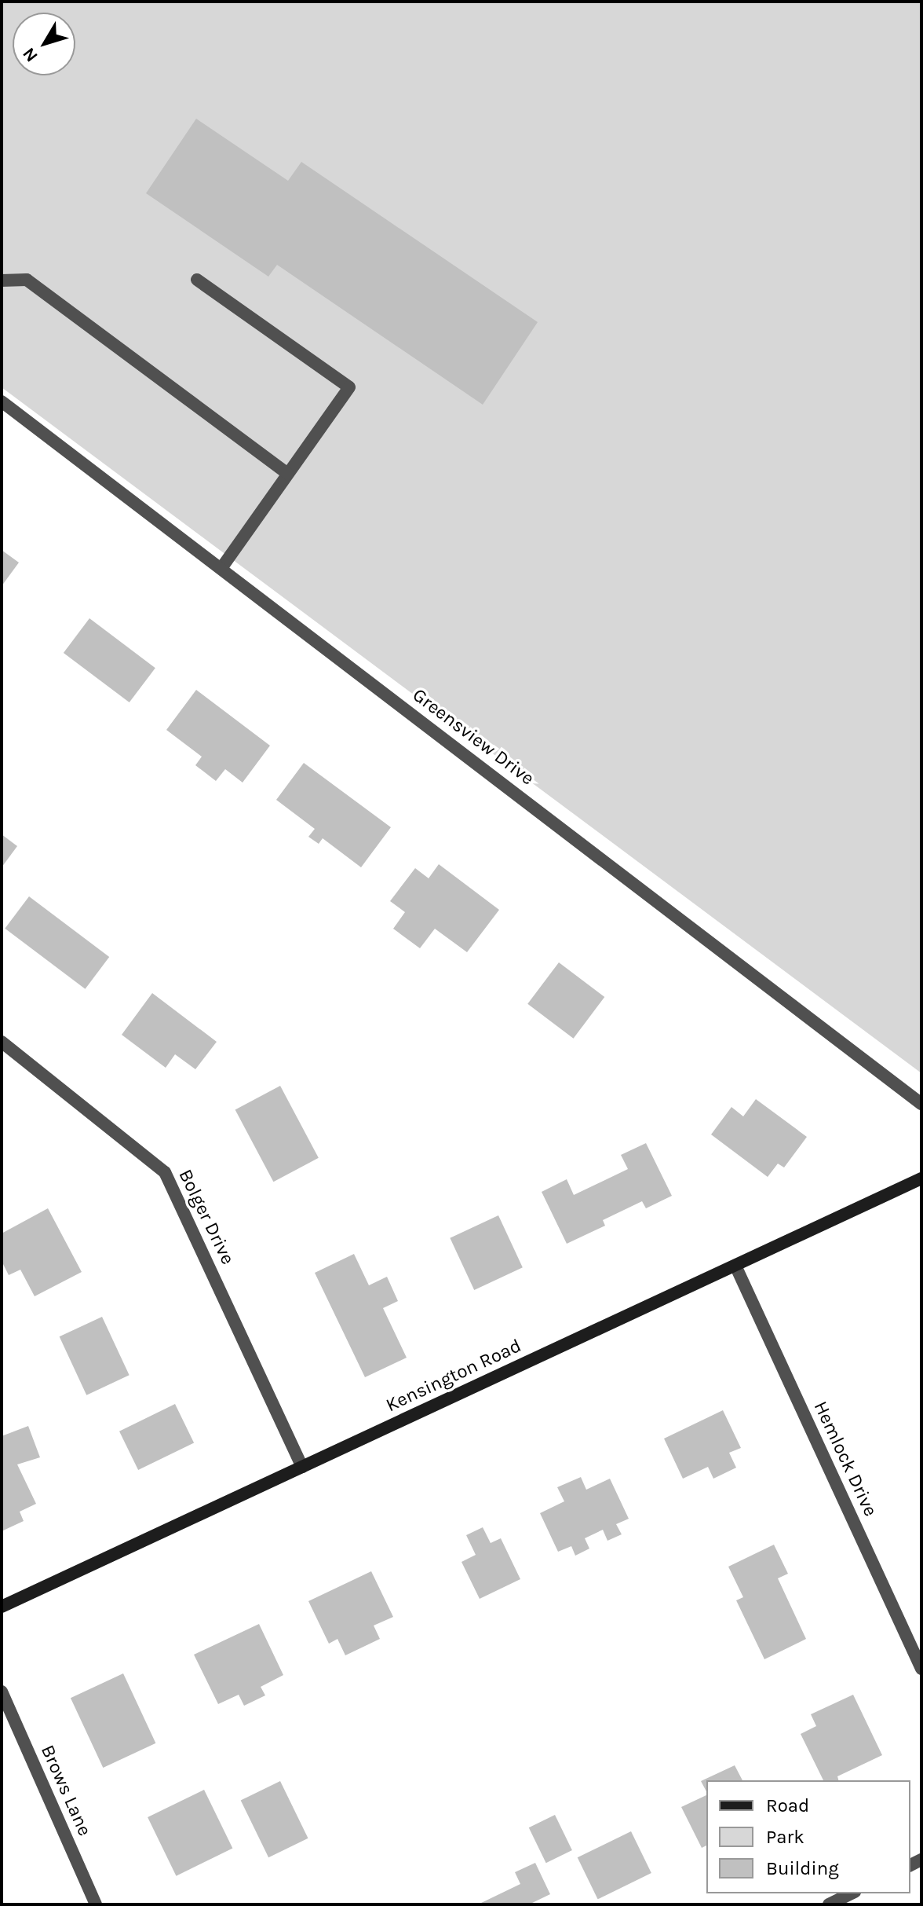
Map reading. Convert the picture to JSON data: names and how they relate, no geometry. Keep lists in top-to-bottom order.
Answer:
{
  "streets": {
    "street": [
      "Greensview Drive",
      "Bolger Drive",
      "Kensington Road",
      "Hemlock Drive",
      "Brows Lane"
    ]
  },
  "crossings": [
    ["Bolger Drive", "Kensington Road"],
    ["Kensington Road", "Hemlock Drive"]
  ],
  "legend": ["Road", "Park", "Building"],
  "north": "bottom left"
}
